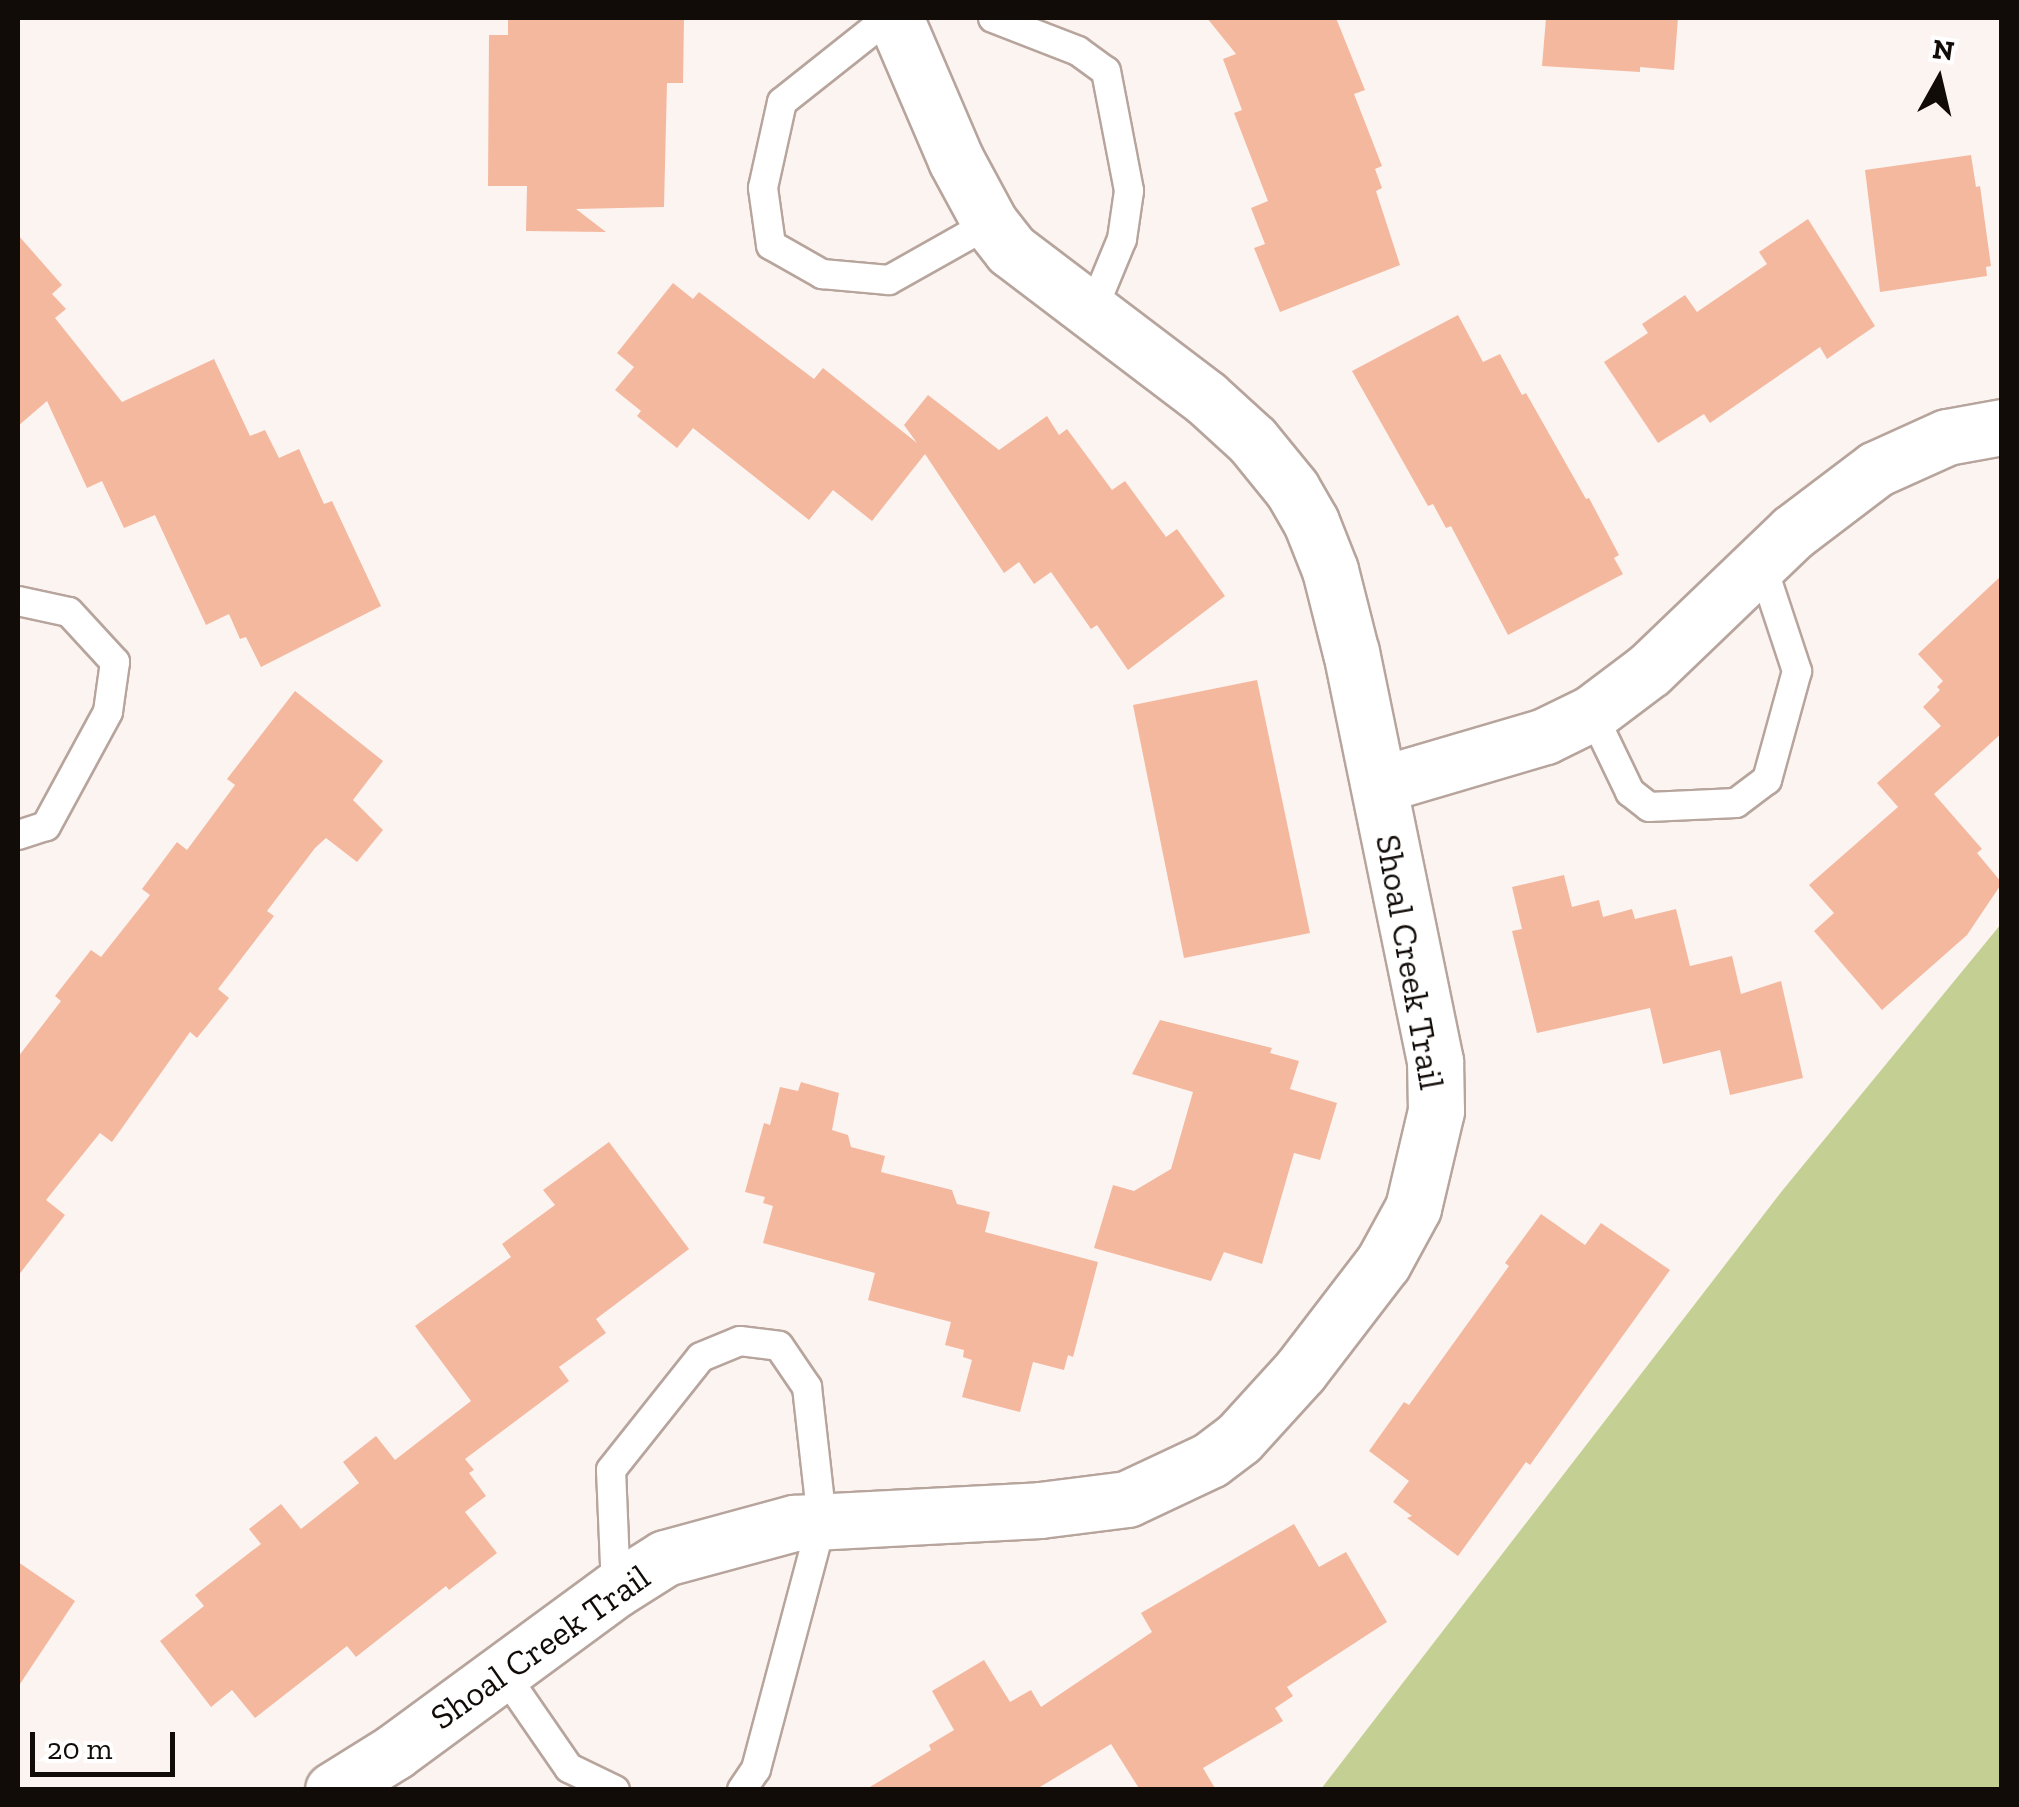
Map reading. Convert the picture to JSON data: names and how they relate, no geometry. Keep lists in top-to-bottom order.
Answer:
{
  "streets": {
    "street": ["Shoal Creek Trail"]
  },
  "scale_bar": "20 m",
  "north": "top"
}
